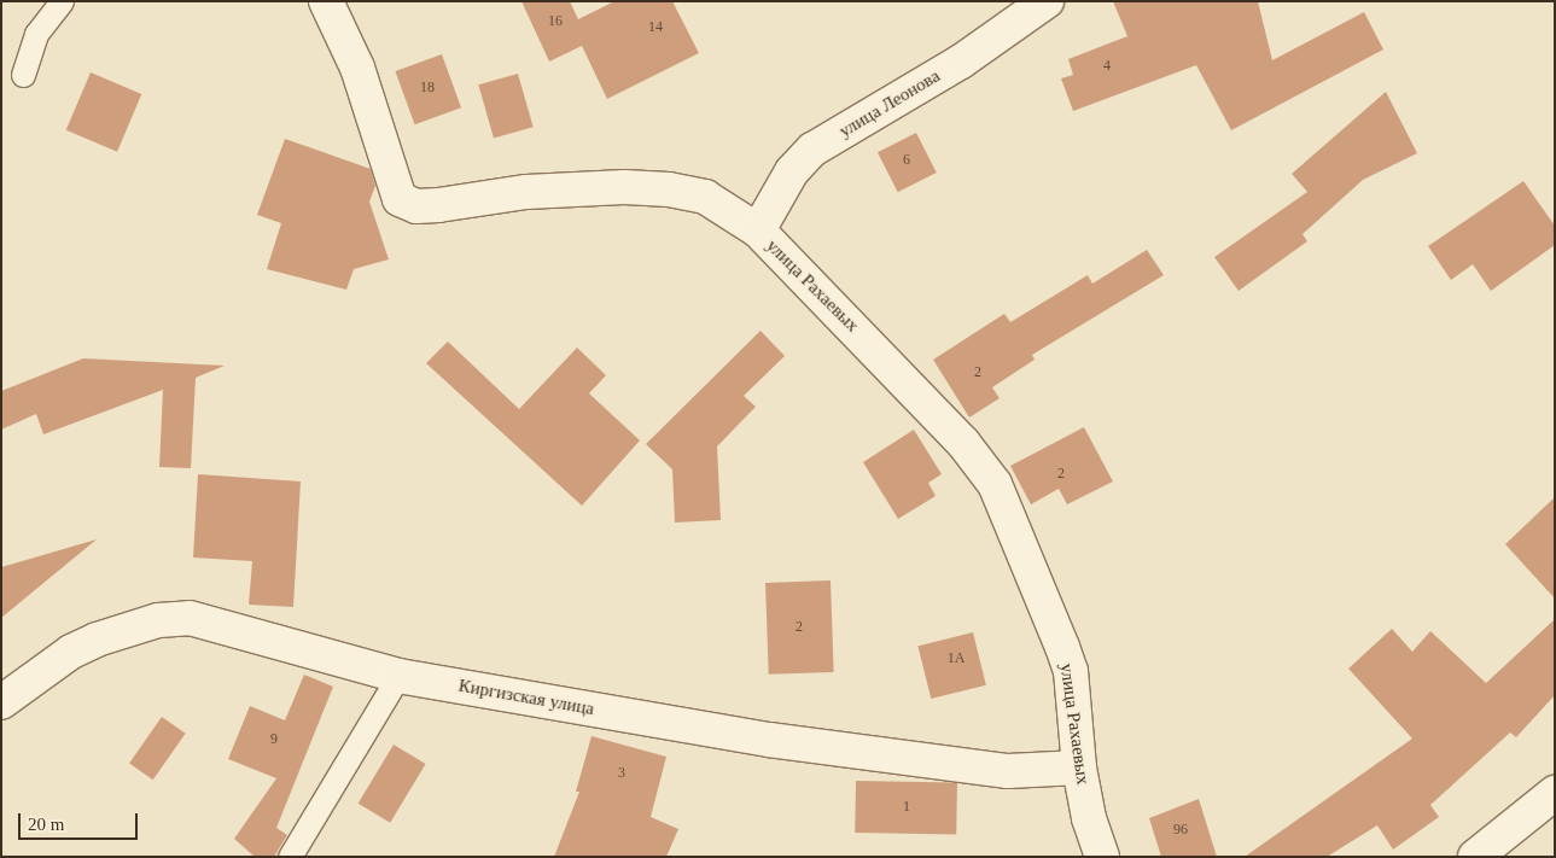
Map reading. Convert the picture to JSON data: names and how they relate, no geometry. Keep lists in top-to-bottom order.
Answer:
{
  "streets": {
    "street": ["улица Леонова", "улица Рахаевых", "Киргизская улица"]
  },
  "crossings": [
    ["улица Леонова", "улица Рахаевых"],
    ["улица Рахаевых", "Киргизская улица"]
  ],
  "house_numbers": [
    "16",
    "14",
    "4",
    "18",
    "6",
    "2",
    "2",
    "2",
    "1А",
    "9",
    "3",
    "1",
    "96"
  ],
  "scale_bar": "20 m"
}
